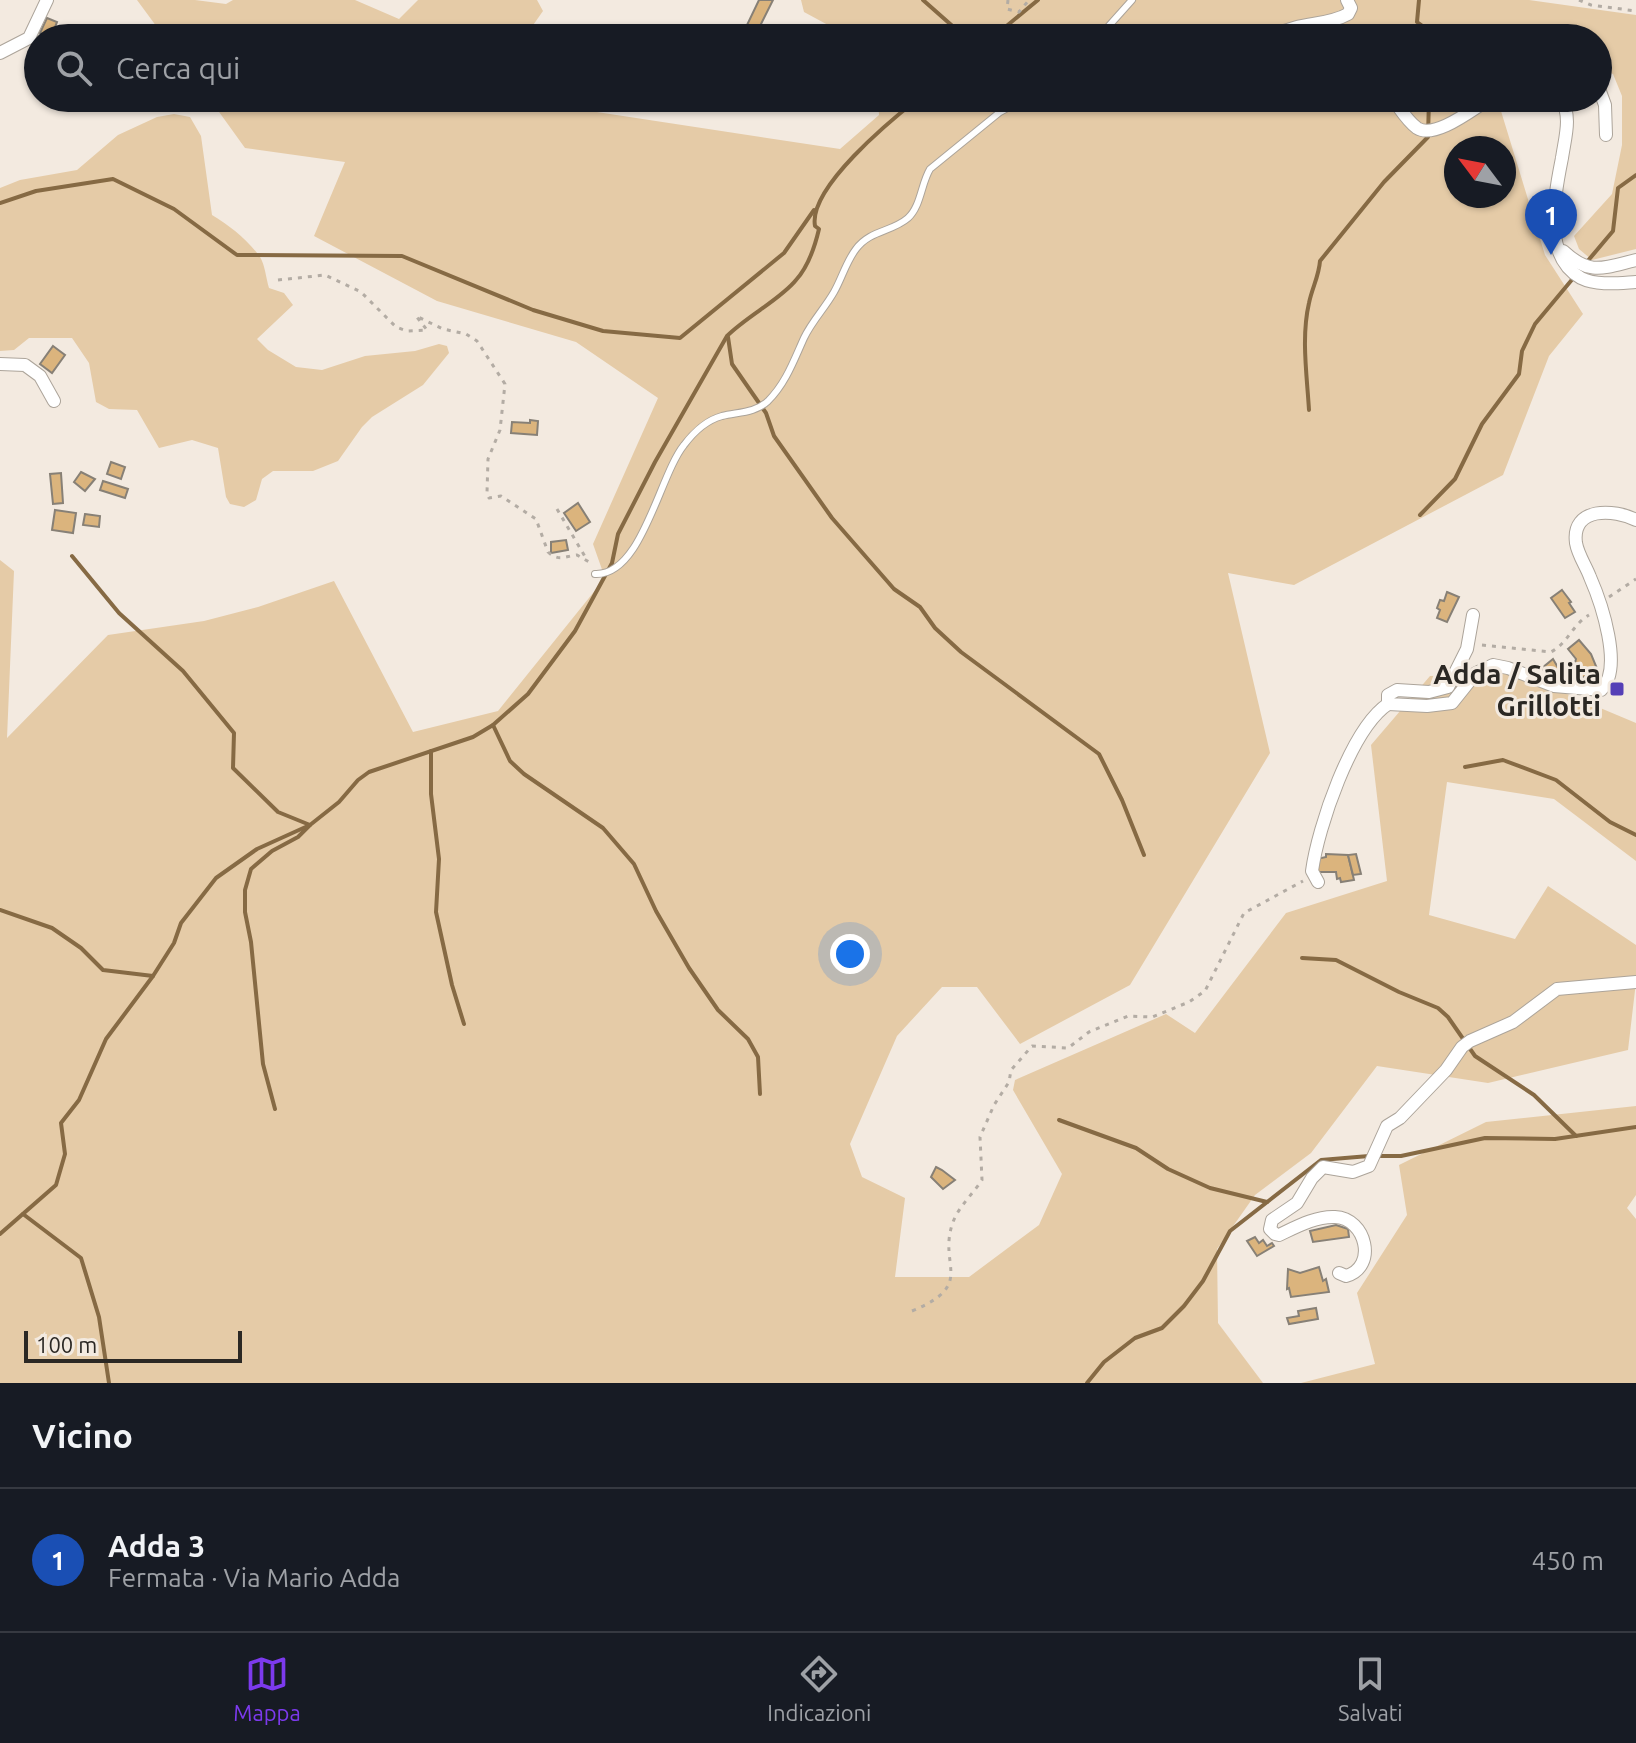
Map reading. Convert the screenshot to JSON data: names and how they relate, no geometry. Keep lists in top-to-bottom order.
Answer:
{
  "places": {
    "transit": ["Adda / Salita Grillotti"]
  },
  "scale_bar": "100 m",
  "north": "top left",
  "page": {
    "search": "Cerca qui",
    "pins": "1",
    "scale": "100 m",
    "heading": "Vicino",
    "list": [
      {
        "mark": "1",
        "name": "Adda 3",
        "note": "Fermata · Via Mario Adda",
        "value": "450 m"
      }
    ],
    "nav": ["Mappa", "Indicazioni", "Salvati"]
  }
}
